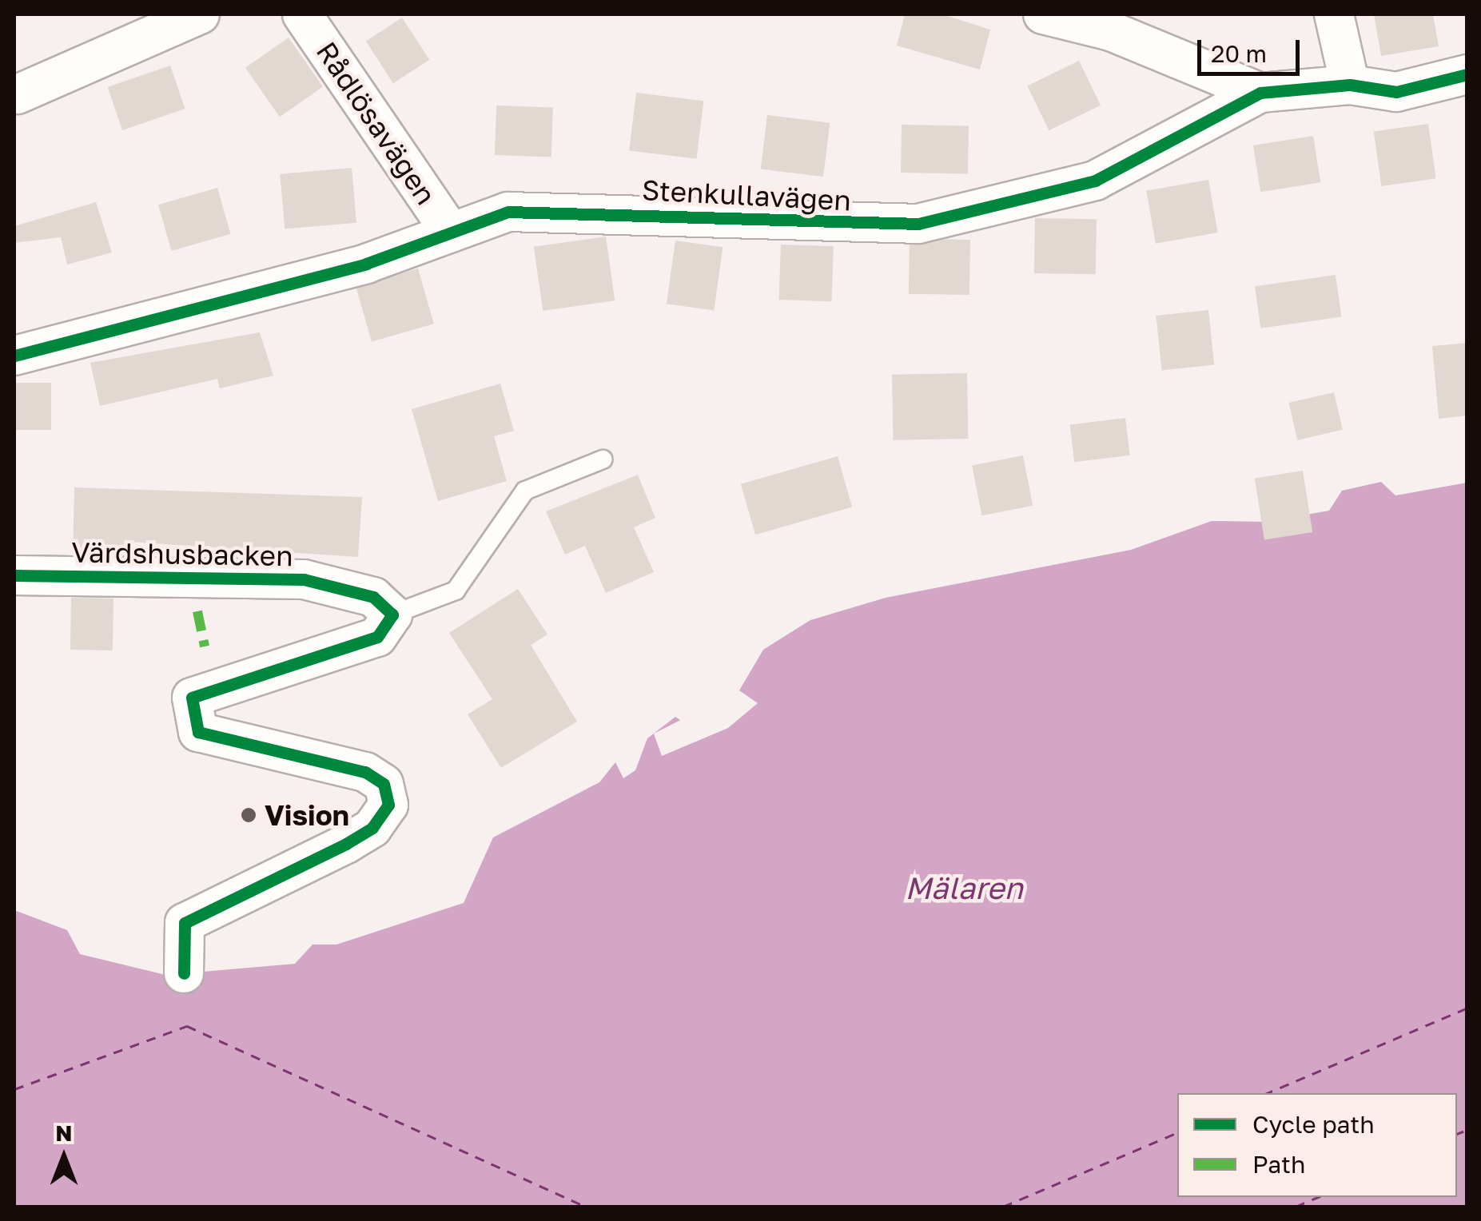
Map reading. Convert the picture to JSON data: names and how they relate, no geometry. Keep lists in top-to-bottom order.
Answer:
{
  "streets": {
    "street": ["Rådlösavägen", "Stenkullavägen", "Värdshusbacken"]
  },
  "crossings": [
    ["Rådlösavägen", "Stenkullavägen"]
  ],
  "water": ["Mälaren"],
  "places": ["Vision"],
  "legend": ["Cycle path", "Path"],
  "scale_bar": "20 m",
  "north": "top"
}
